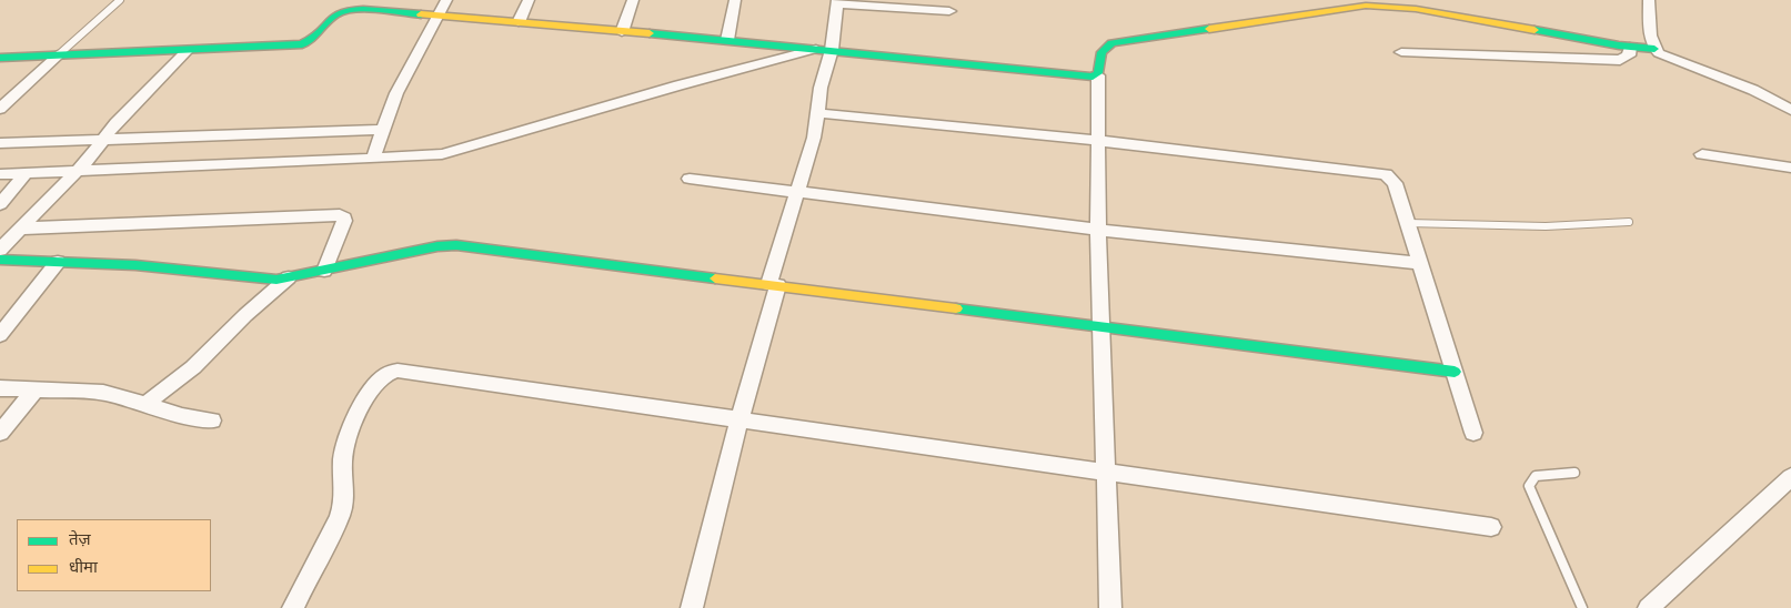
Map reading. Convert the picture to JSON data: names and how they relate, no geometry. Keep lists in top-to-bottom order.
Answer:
{
  "legend": ["तेज़", "धीमा"]
}
